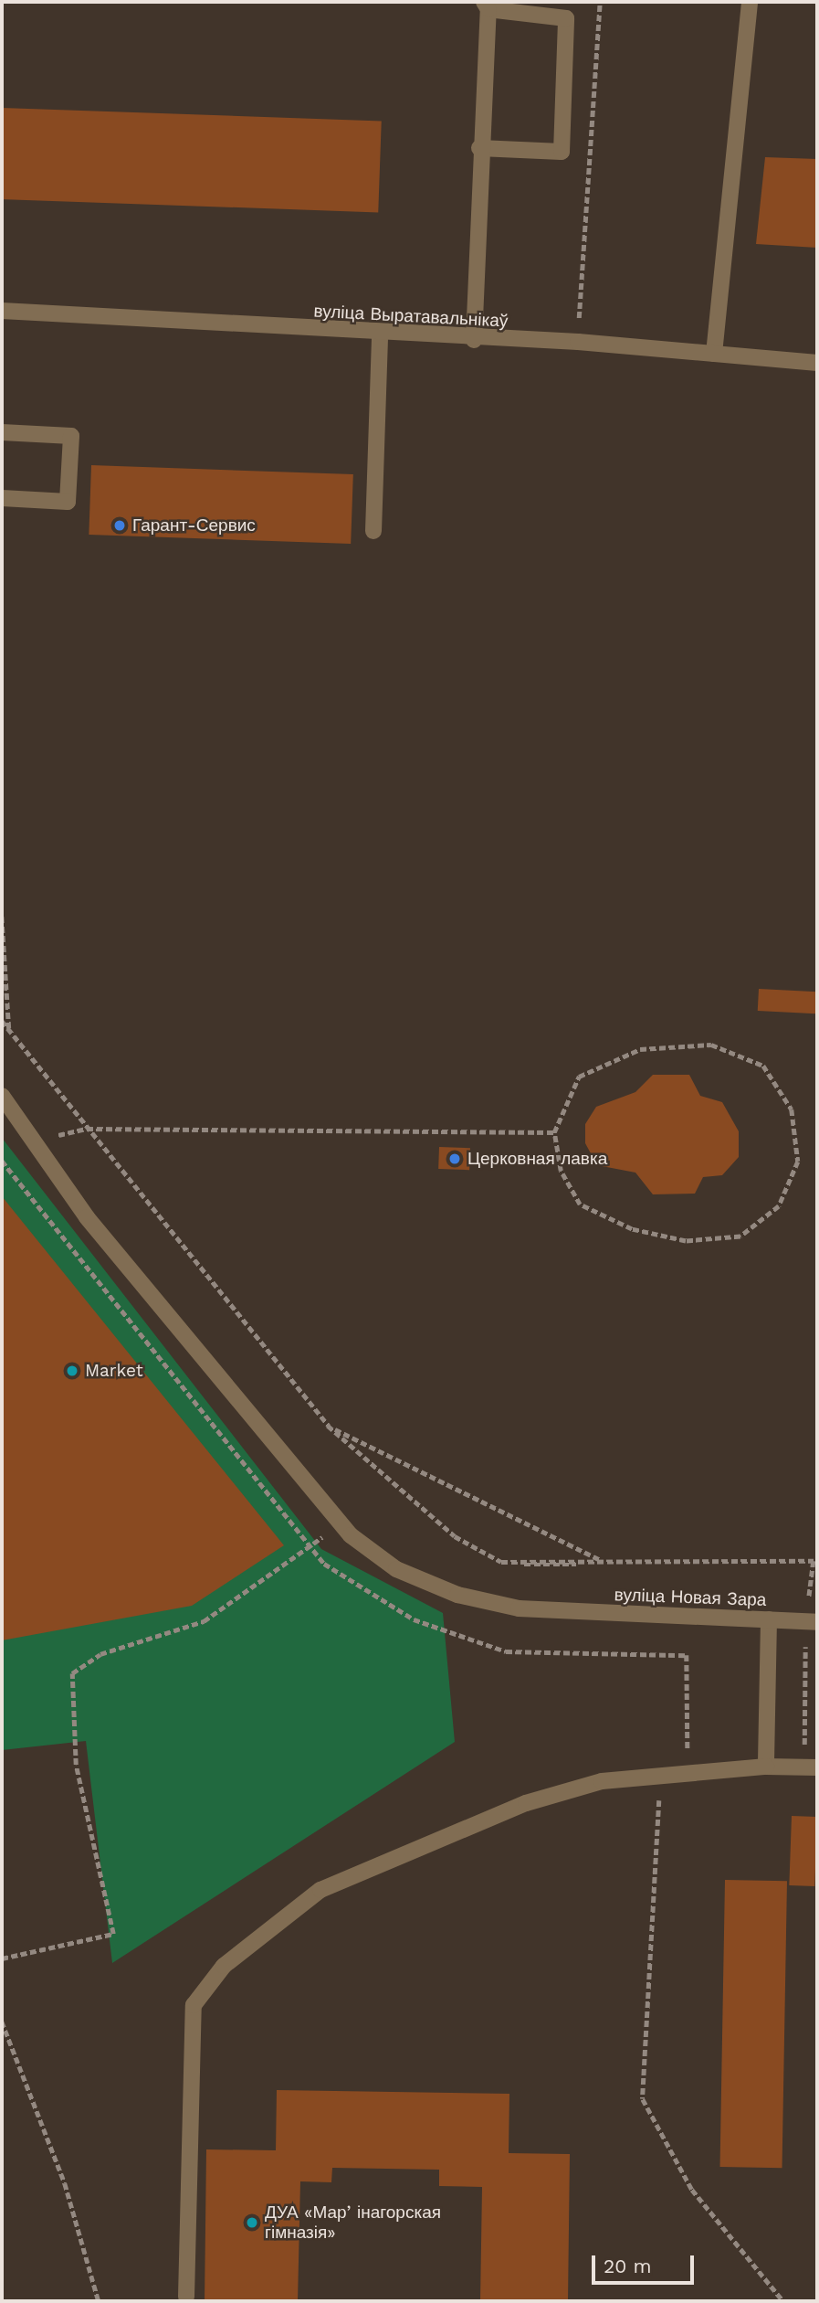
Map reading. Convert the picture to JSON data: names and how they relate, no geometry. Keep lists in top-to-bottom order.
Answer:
{
  "streets": {
    "street": ["вуліца Выратавальнікаў", "вуліца Новая Зара"]
  },
  "places": [
    "Гарант-Сервис",
    "Церковная лавка",
    "Market",
    "ДУА «Марʼінагорская гімназія»"
  ],
  "scale_bar": "20 m"
}
